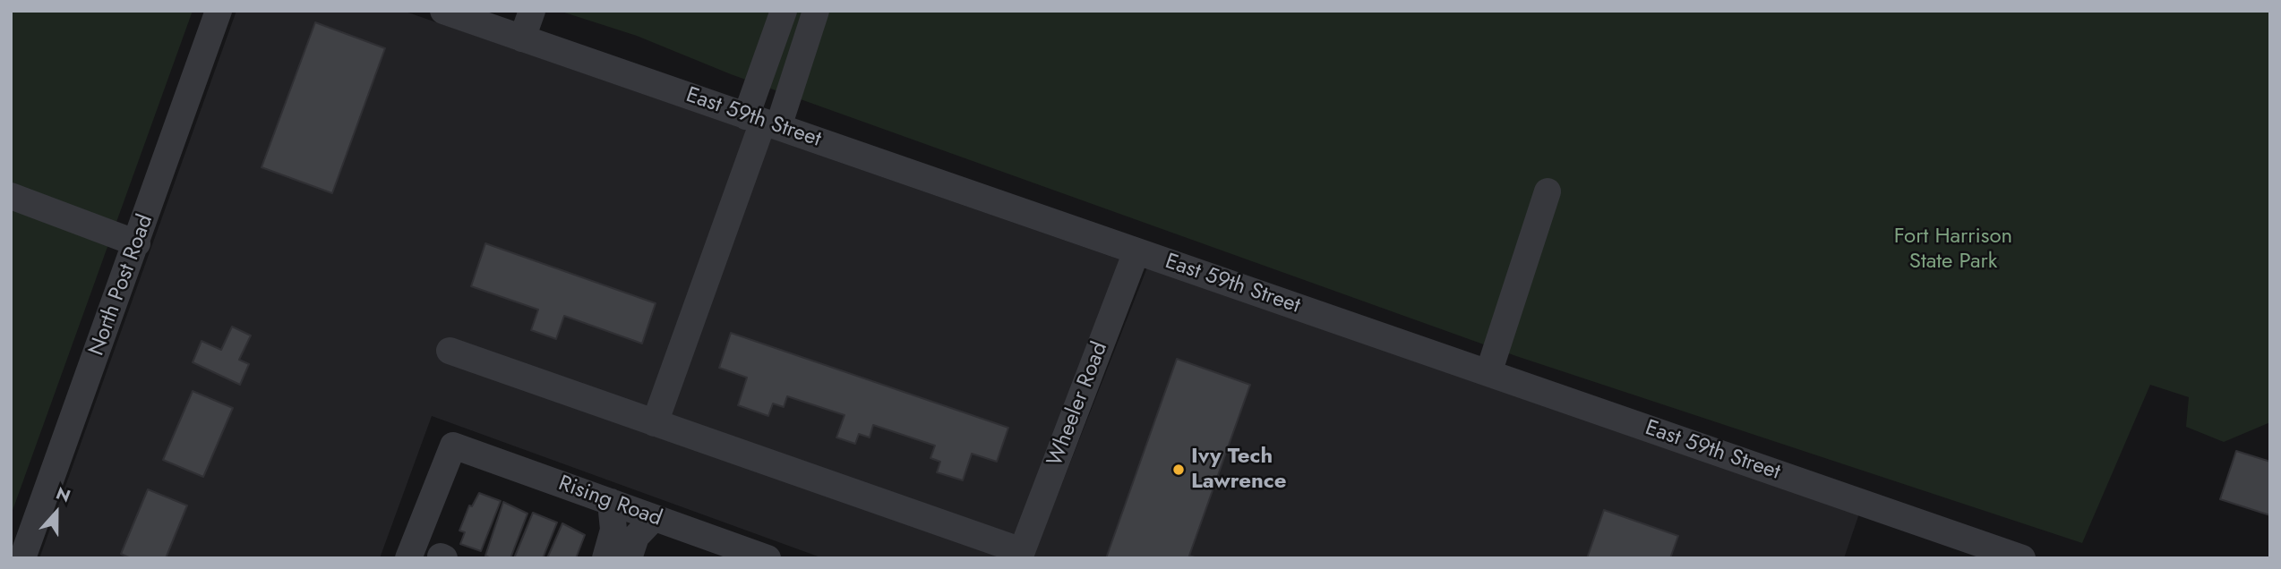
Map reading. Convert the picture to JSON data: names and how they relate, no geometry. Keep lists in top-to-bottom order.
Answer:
{
  "streets": {
    "street": [
      "East 59th Street",
      "North Post Road",
      "Wheeler Road",
      "Rising Road"
    ]
  },
  "crossings": [
    ["East 59th Street", "Wheeler Road"]
  ],
  "parks": ["Fort Harrison State Park"],
  "places": ["Ivy Tech Lawrence"],
  "north": "top"
}
